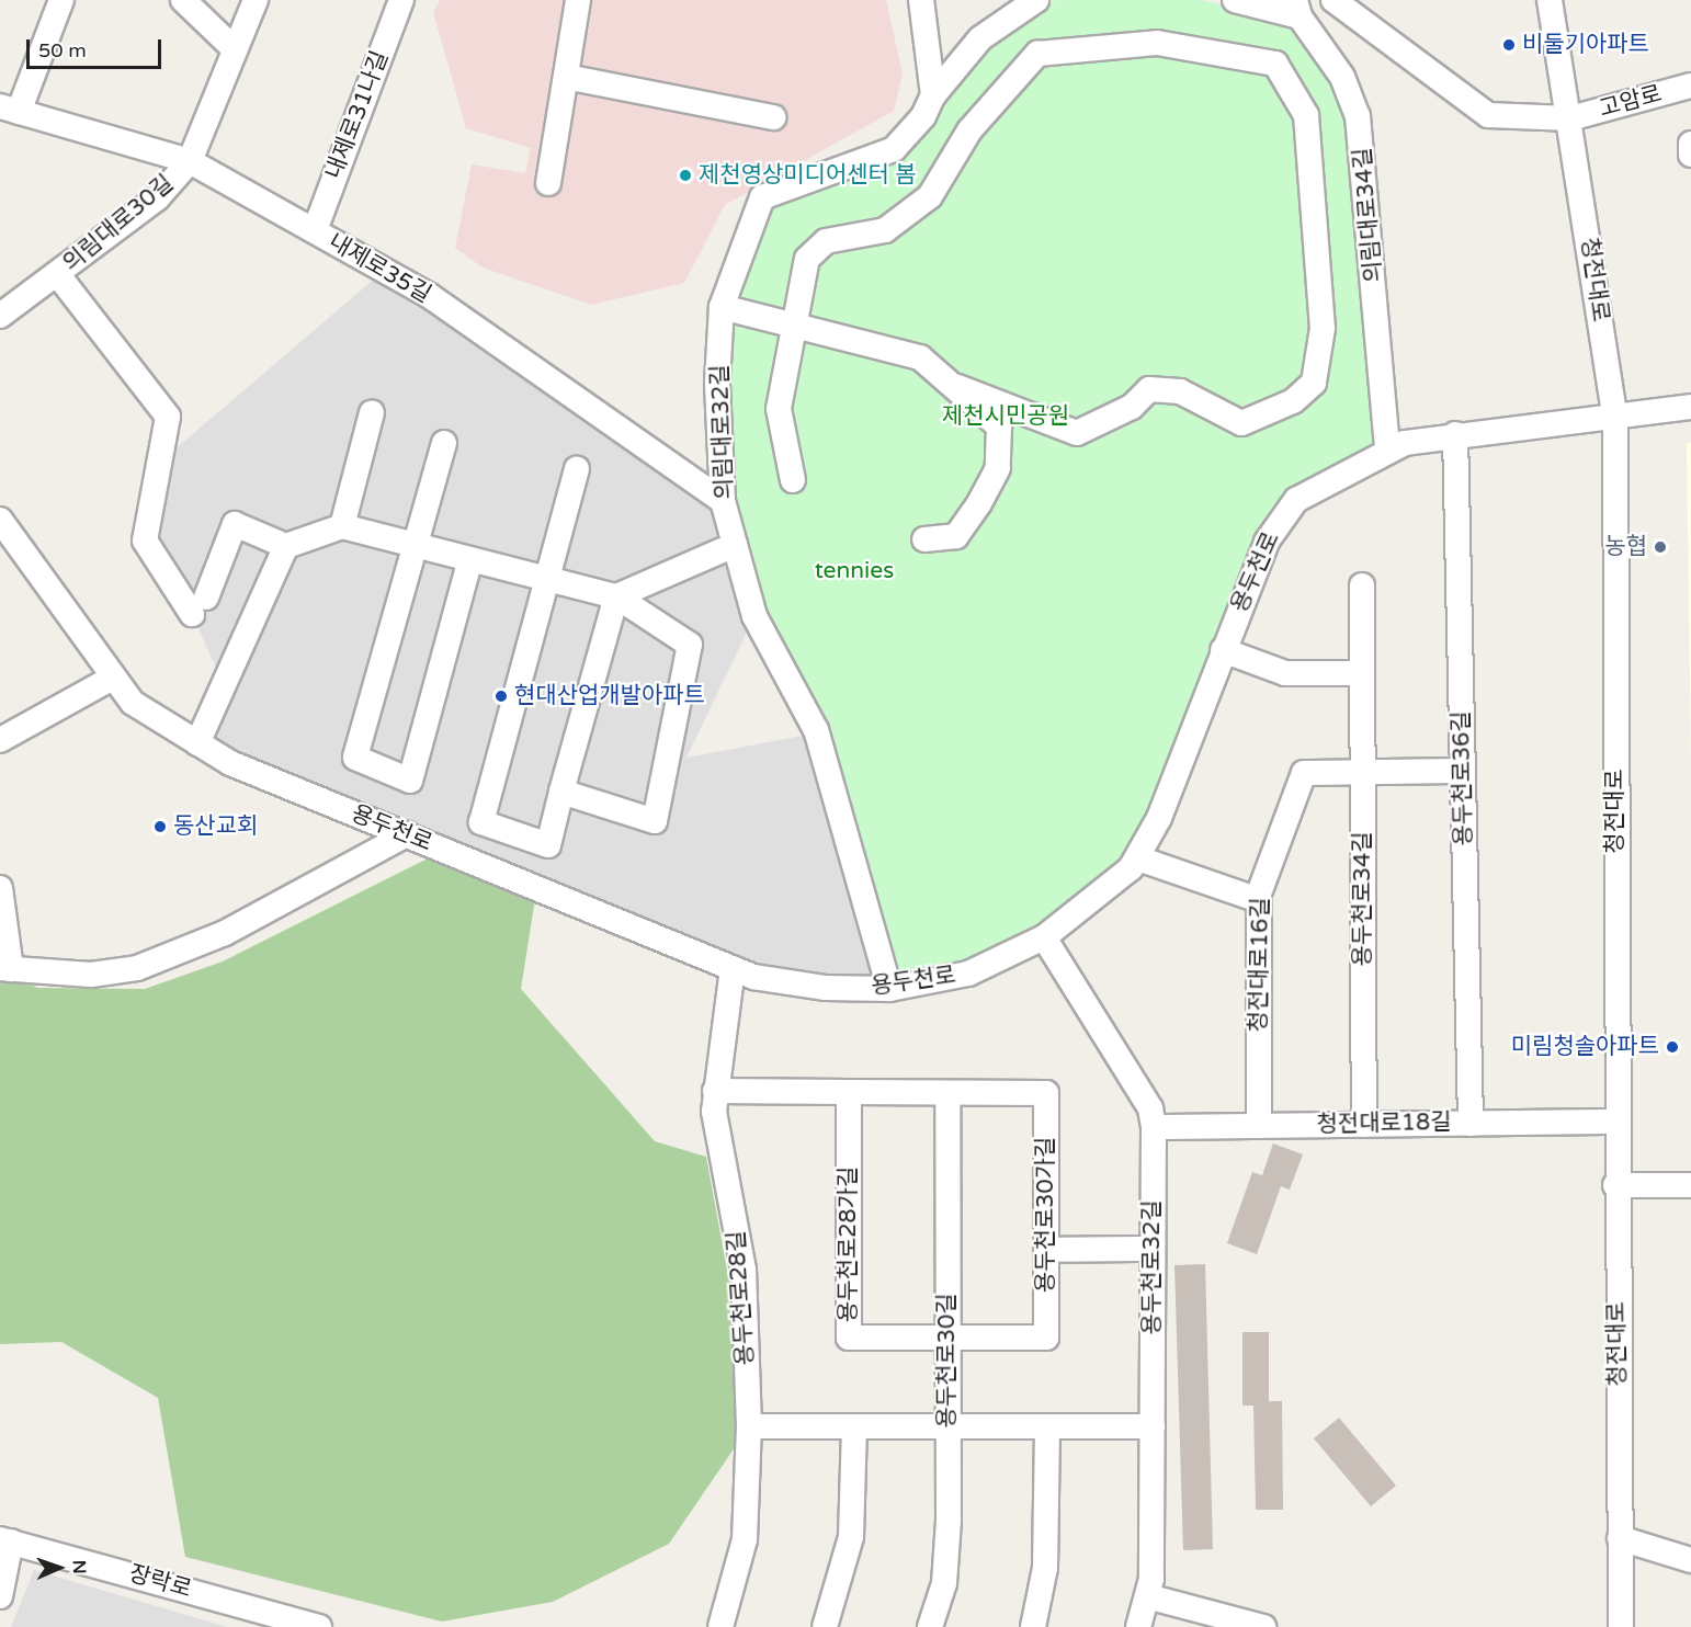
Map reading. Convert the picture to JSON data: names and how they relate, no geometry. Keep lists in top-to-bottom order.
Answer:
{
  "streets": {
    "street": [
      "고암로",
      "내제로31나길",
      "의림대로34길",
      "의림대로30길",
      "내제로35길",
      "청전대로",
      "의림대로32길",
      "용두천로",
      "용두천로36길",
      "용두천로34길",
      "청전대로16길",
      "청전대로18길",
      "용두천로30가길",
      "용두천로28가길",
      "용두천로32길",
      "용두천로28길",
      "용두천로30길",
      "장락로"
    ]
  },
  "crossings": [
    ["고암로", "청전대로"],
    ["내제로31나길", "내제로35길"],
    ["의림대로34길", "용두천로"],
    ["의림대로30길", "내제로35길"],
    ["내제로35길", "의림대로32길"],
    ["청전대로", "용두천로"],
    ["청전대로", "청전대로18길"],
    ["의림대로32길", "용두천로"],
    ["용두천로", "용두천로36길"],
    ["용두천로", "용두천로32길"],
    ["용두천로", "용두천로28길"],
    ["용두천로36길", "청전대로16길"],
    ["용두천로36길", "청전대로18길"],
    ["용두천로34길", "청전대로16길"],
    ["용두천로34길", "청전대로18길"],
    ["청전대로16길", "청전대로18길"],
    ["청전대로18길", "용두천로32길"],
    ["용두천로30가길", "용두천로28가길"],
    ["용두천로30가길", "용두천로30길"],
    ["용두천로28가길", "용두천로30길"]
  ],
  "parks": ["제천시민공원", "tennies"],
  "places": [
    "비둘기아파트",
    "제천영상미디어센터 봄",
    "농협",
    "현대산업개발아파트",
    "동산교회",
    "미림청솔아파트"
  ],
  "scale_bar": "50 m",
  "north": "right"
}
